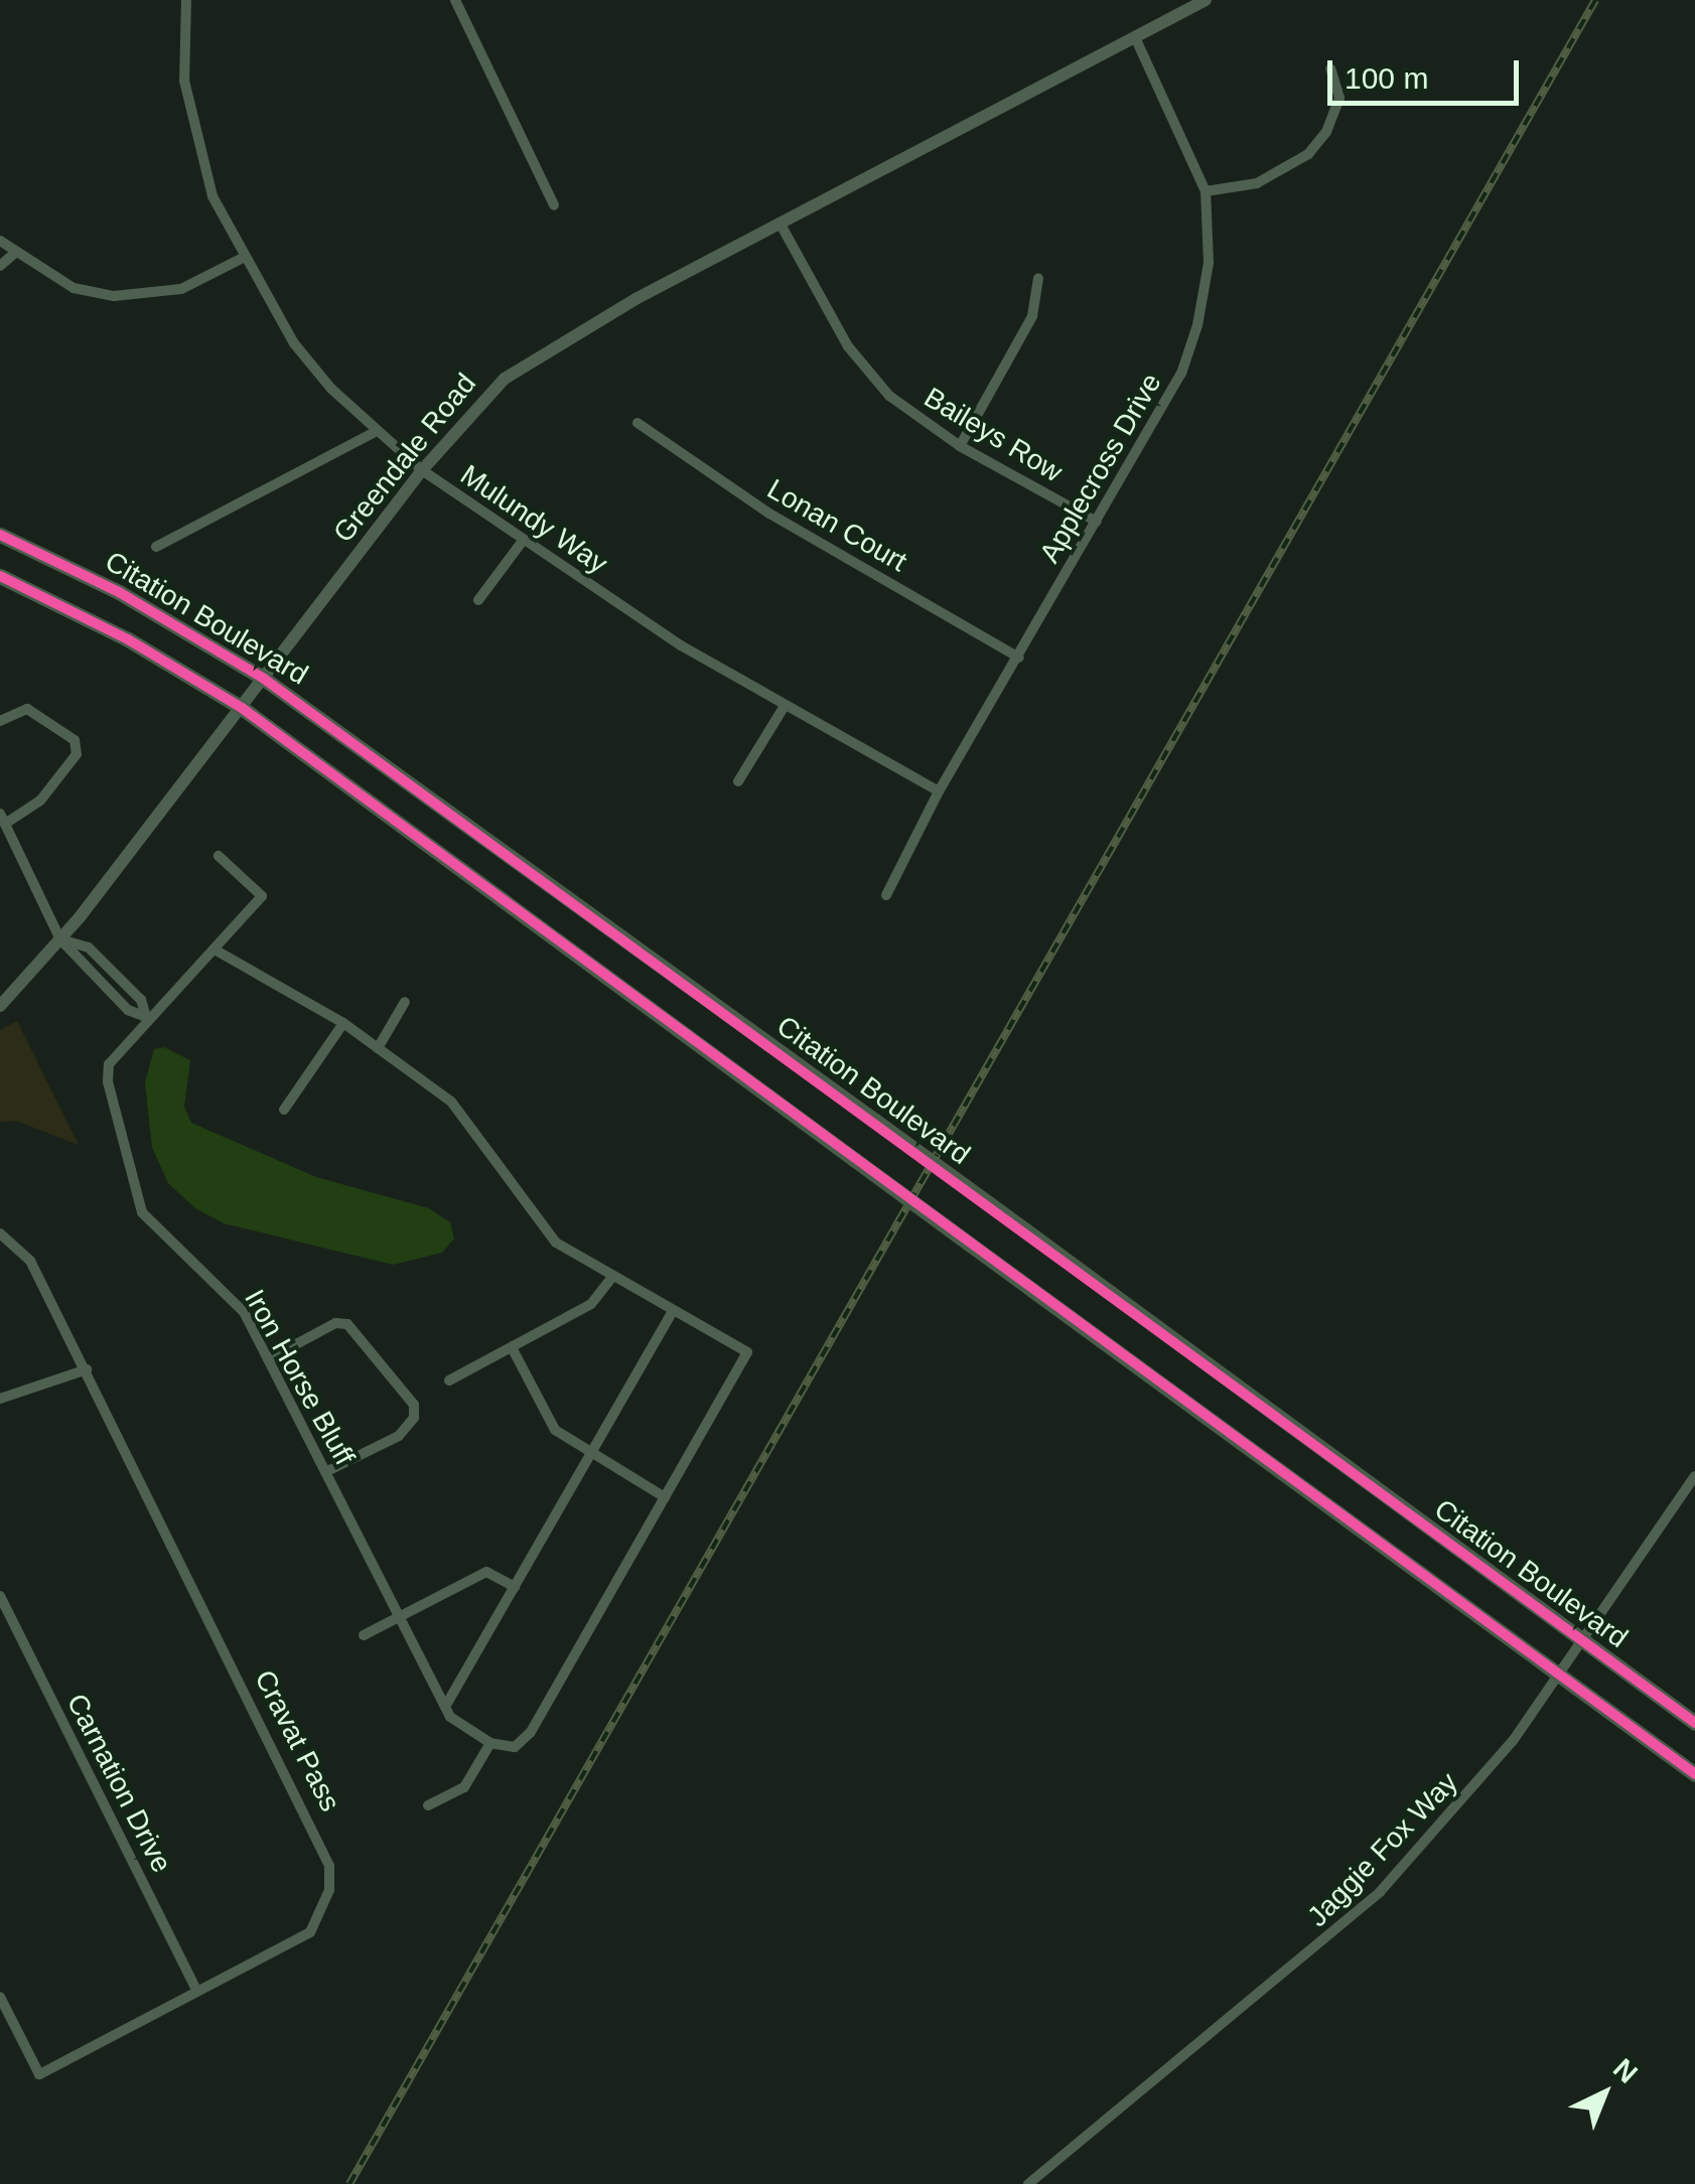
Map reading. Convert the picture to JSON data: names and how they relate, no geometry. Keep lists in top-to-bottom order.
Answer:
{
  "streets": {
    "main road": ["Citation Boulevard"],
    "street": [
      "Baileys Row",
      "Greendale Road",
      "Applecross Drive",
      "Mulundy Way",
      "Lonan Court",
      "Iron Horse Bluff",
      "Cravat Pass",
      "Carnation Drive",
      "Jaggie Fox Way"
    ]
  },
  "crossings": [
    ["Baileys Row", "Greendale Road"],
    ["Baileys Row", "Applecross Drive"],
    ["Greendale Road", "Applecross Drive"],
    ["Greendale Road", "Mulundy Way"],
    ["Greendale Road", "Citation Boulevard"],
    ["Applecross Drive", "Mulundy Way"],
    ["Applecross Drive", "Lonan Court"],
    ["Citation Boulevard", "Jaggie Fox Way"],
    ["Cravat Pass", "Carnation Drive"]
  ],
  "scale_bar": "100 m",
  "north": "top right"
}
